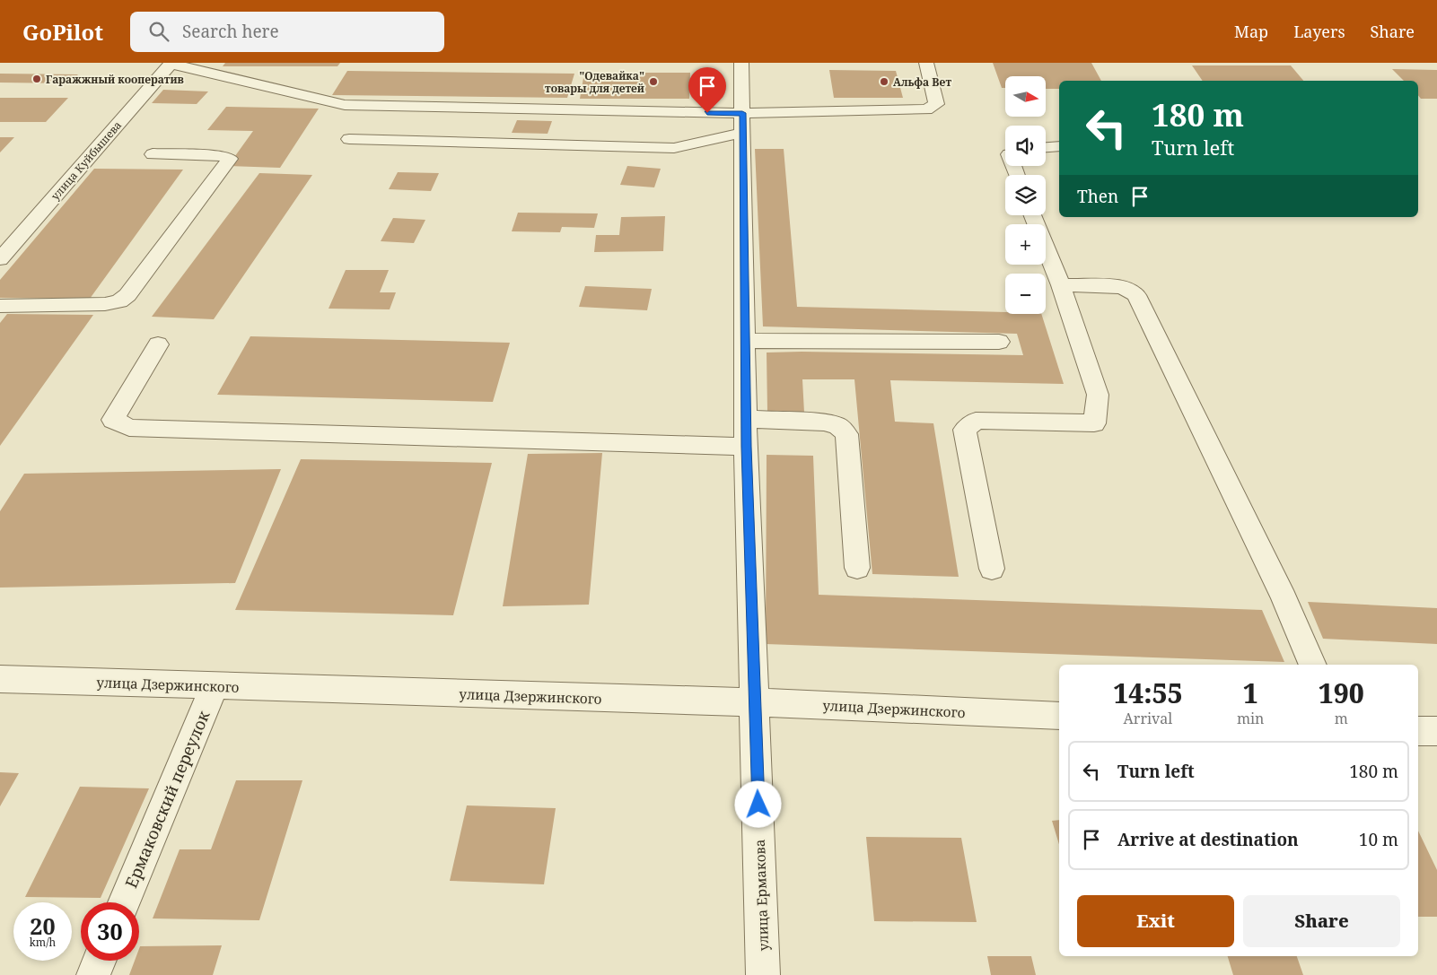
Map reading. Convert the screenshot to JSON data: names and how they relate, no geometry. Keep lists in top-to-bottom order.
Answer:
{
  "streets": {
    "street": [
      "улица Куйбышева",
      "улица Дзержинского",
      "Ермаковский переулок",
      "улица Ермакова"
    ]
  },
  "crossings": [
    ["улица Дзержинского", "Ермаковский переулок"],
    ["улица Дзержинского", "улица Ермакова"]
  ],
  "places": ["Гаражжный кооператив", "\"Одевайка\" товары для детей", "Альфа Вет"],
  "north": "right",
  "page": {
    "header": "GoPilot",
    "search": "Search here",
    "nav": ["Map", "Layers", "Share"],
    "map_buttons": ["+", "−"],
    "turn": ["180 m", "Turn left"],
    "then": "Then",
    "eta": [
      "14:55",
      "Arrival",
      "1",
      "min",
      "190",
      "m"
    ],
    "list": [
      {
        "name": "Turn left",
        "value": "180 m"
      },
      {
        "name": "Arrive at destination",
        "value": "10 m"
      }
    ],
    "buttons": ["Exit", "Share"],
    "speed": "20 km/h",
    "limit": "30"
  }
}
